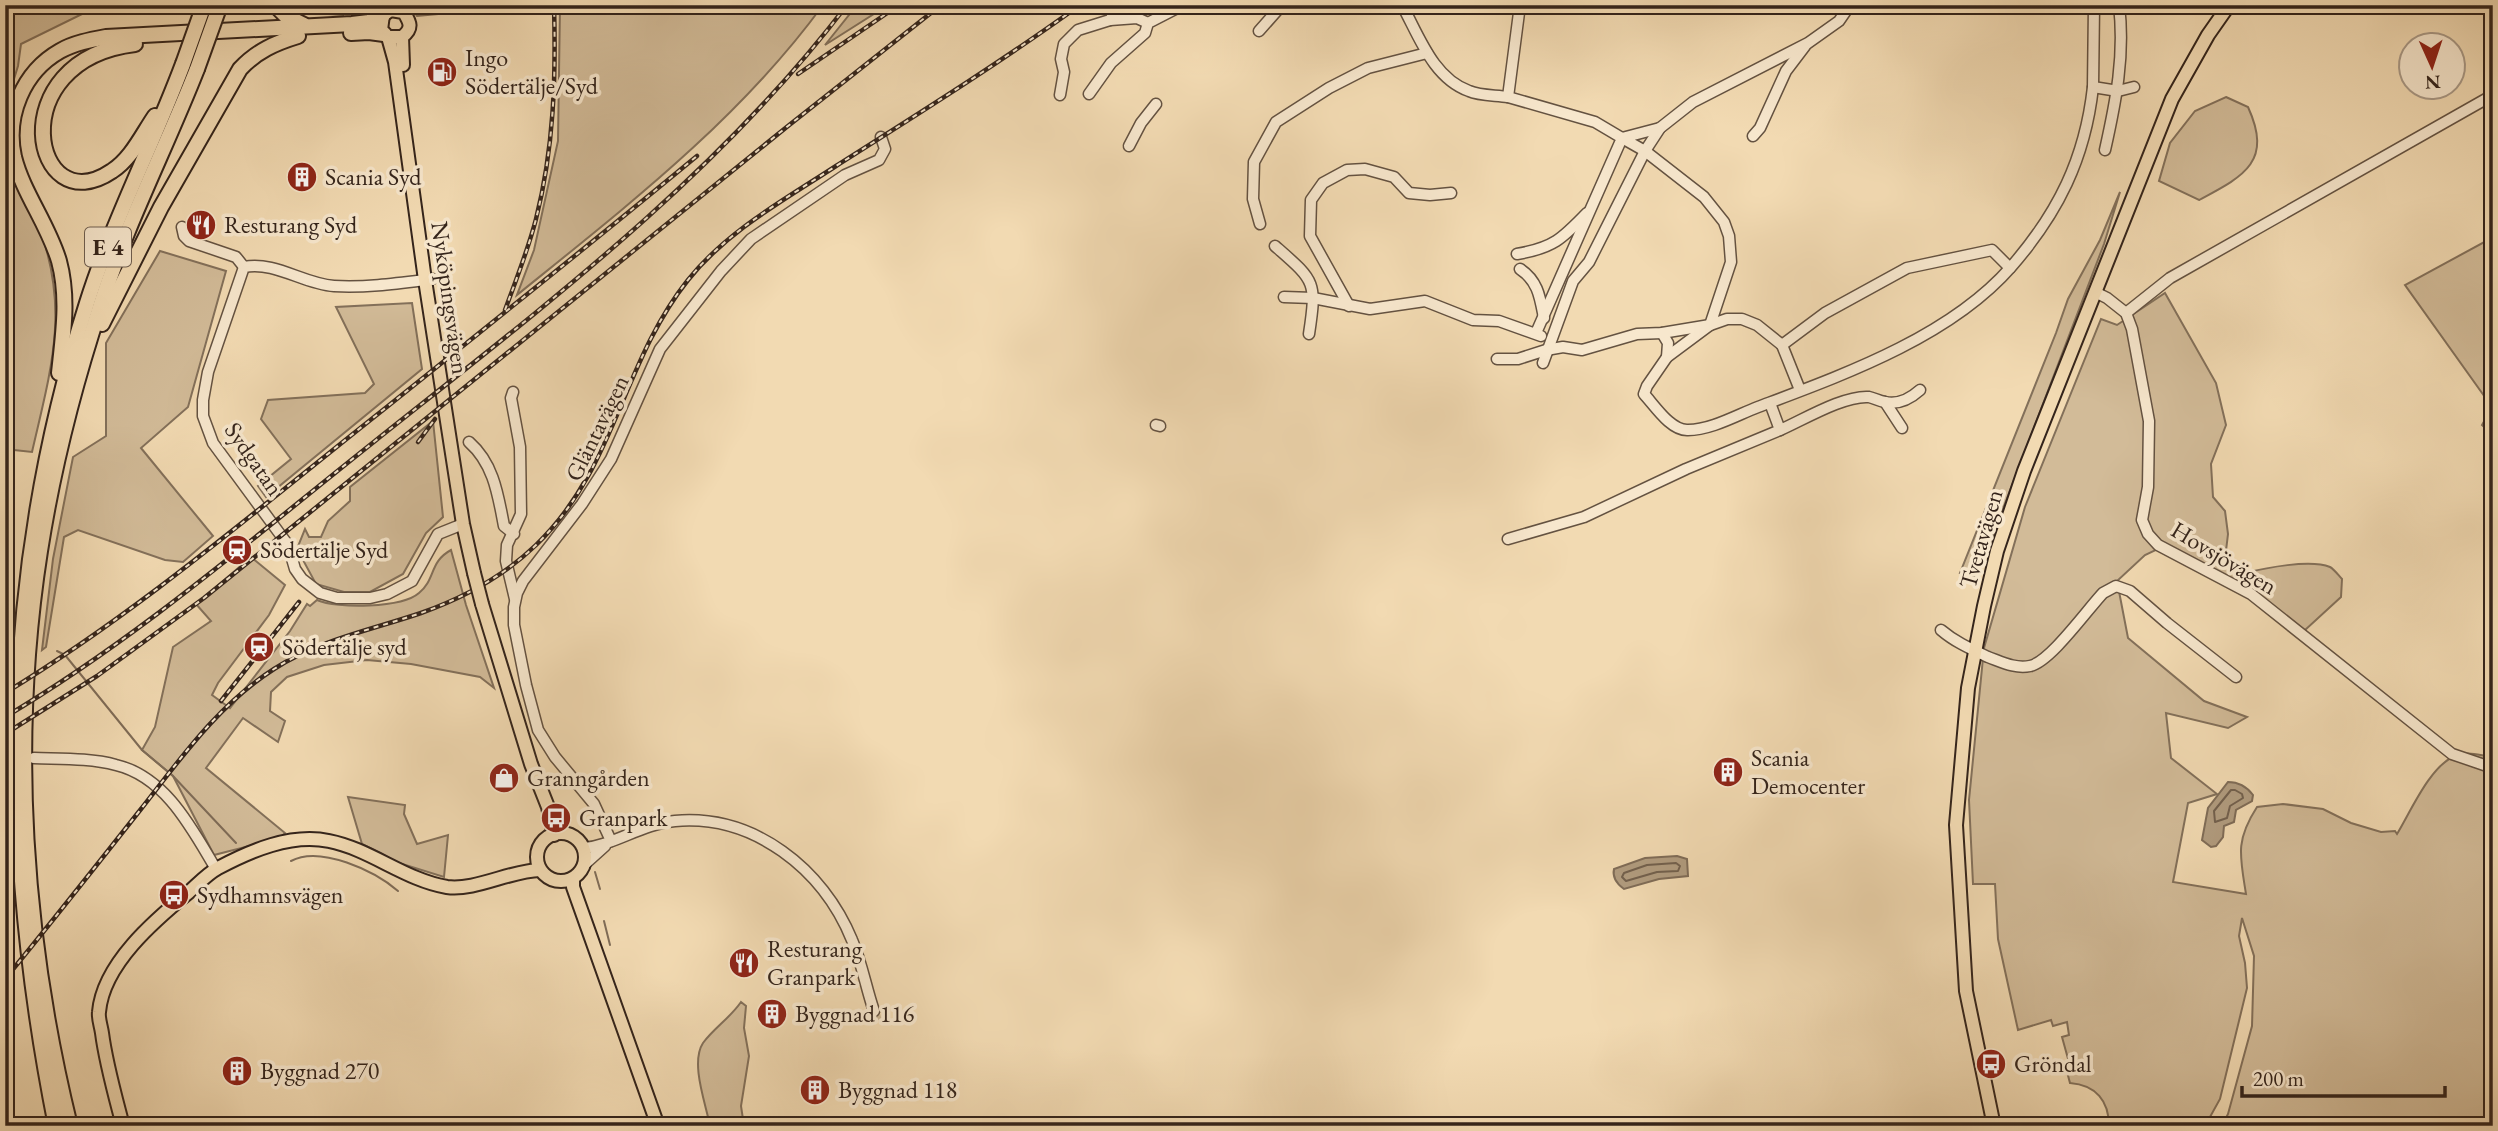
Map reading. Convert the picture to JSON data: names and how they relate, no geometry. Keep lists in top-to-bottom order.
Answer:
{
  "streets": {
    "highway": ["E 4"],
    "main road": ["Nyköpingsvägen", "Tvetavägen"],
    "street": ["Gläntavägen", "Sydgatan", "Hovsjövägen"]
  },
  "crossings": [
    ["Nyköpingsvägen", "Sydgatan"]
  ],
  "places": {
    "fuel station": ["Ingo Södertälje/Syd"],
    "building": [
      "Scania Syd",
      "Scania Democenter",
      "Byggnad 116",
      "Byggnad 270",
      "Byggnad 118"
    ],
    "restaurant": ["Resturang Syd", "Resturang Granpark"],
    "station": ["Södertälje Syd", "Södertälje syd"],
    "shop": ["Granngården"],
    "bus stop": ["Granpark", "Sydhamnsvägen", "Gröndal"]
  },
  "scale_bar": "200 m",
  "north": "bottom"
}
